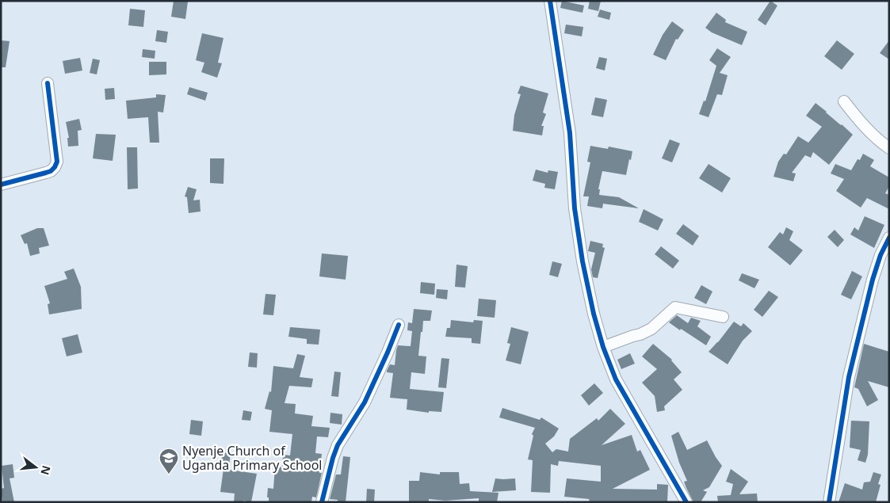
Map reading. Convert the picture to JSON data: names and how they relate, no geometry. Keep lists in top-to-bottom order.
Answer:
{
  "places": {
    "school or university": ["Nyenje Church of Uganda Primary School"]
  },
  "north": "right"
}
